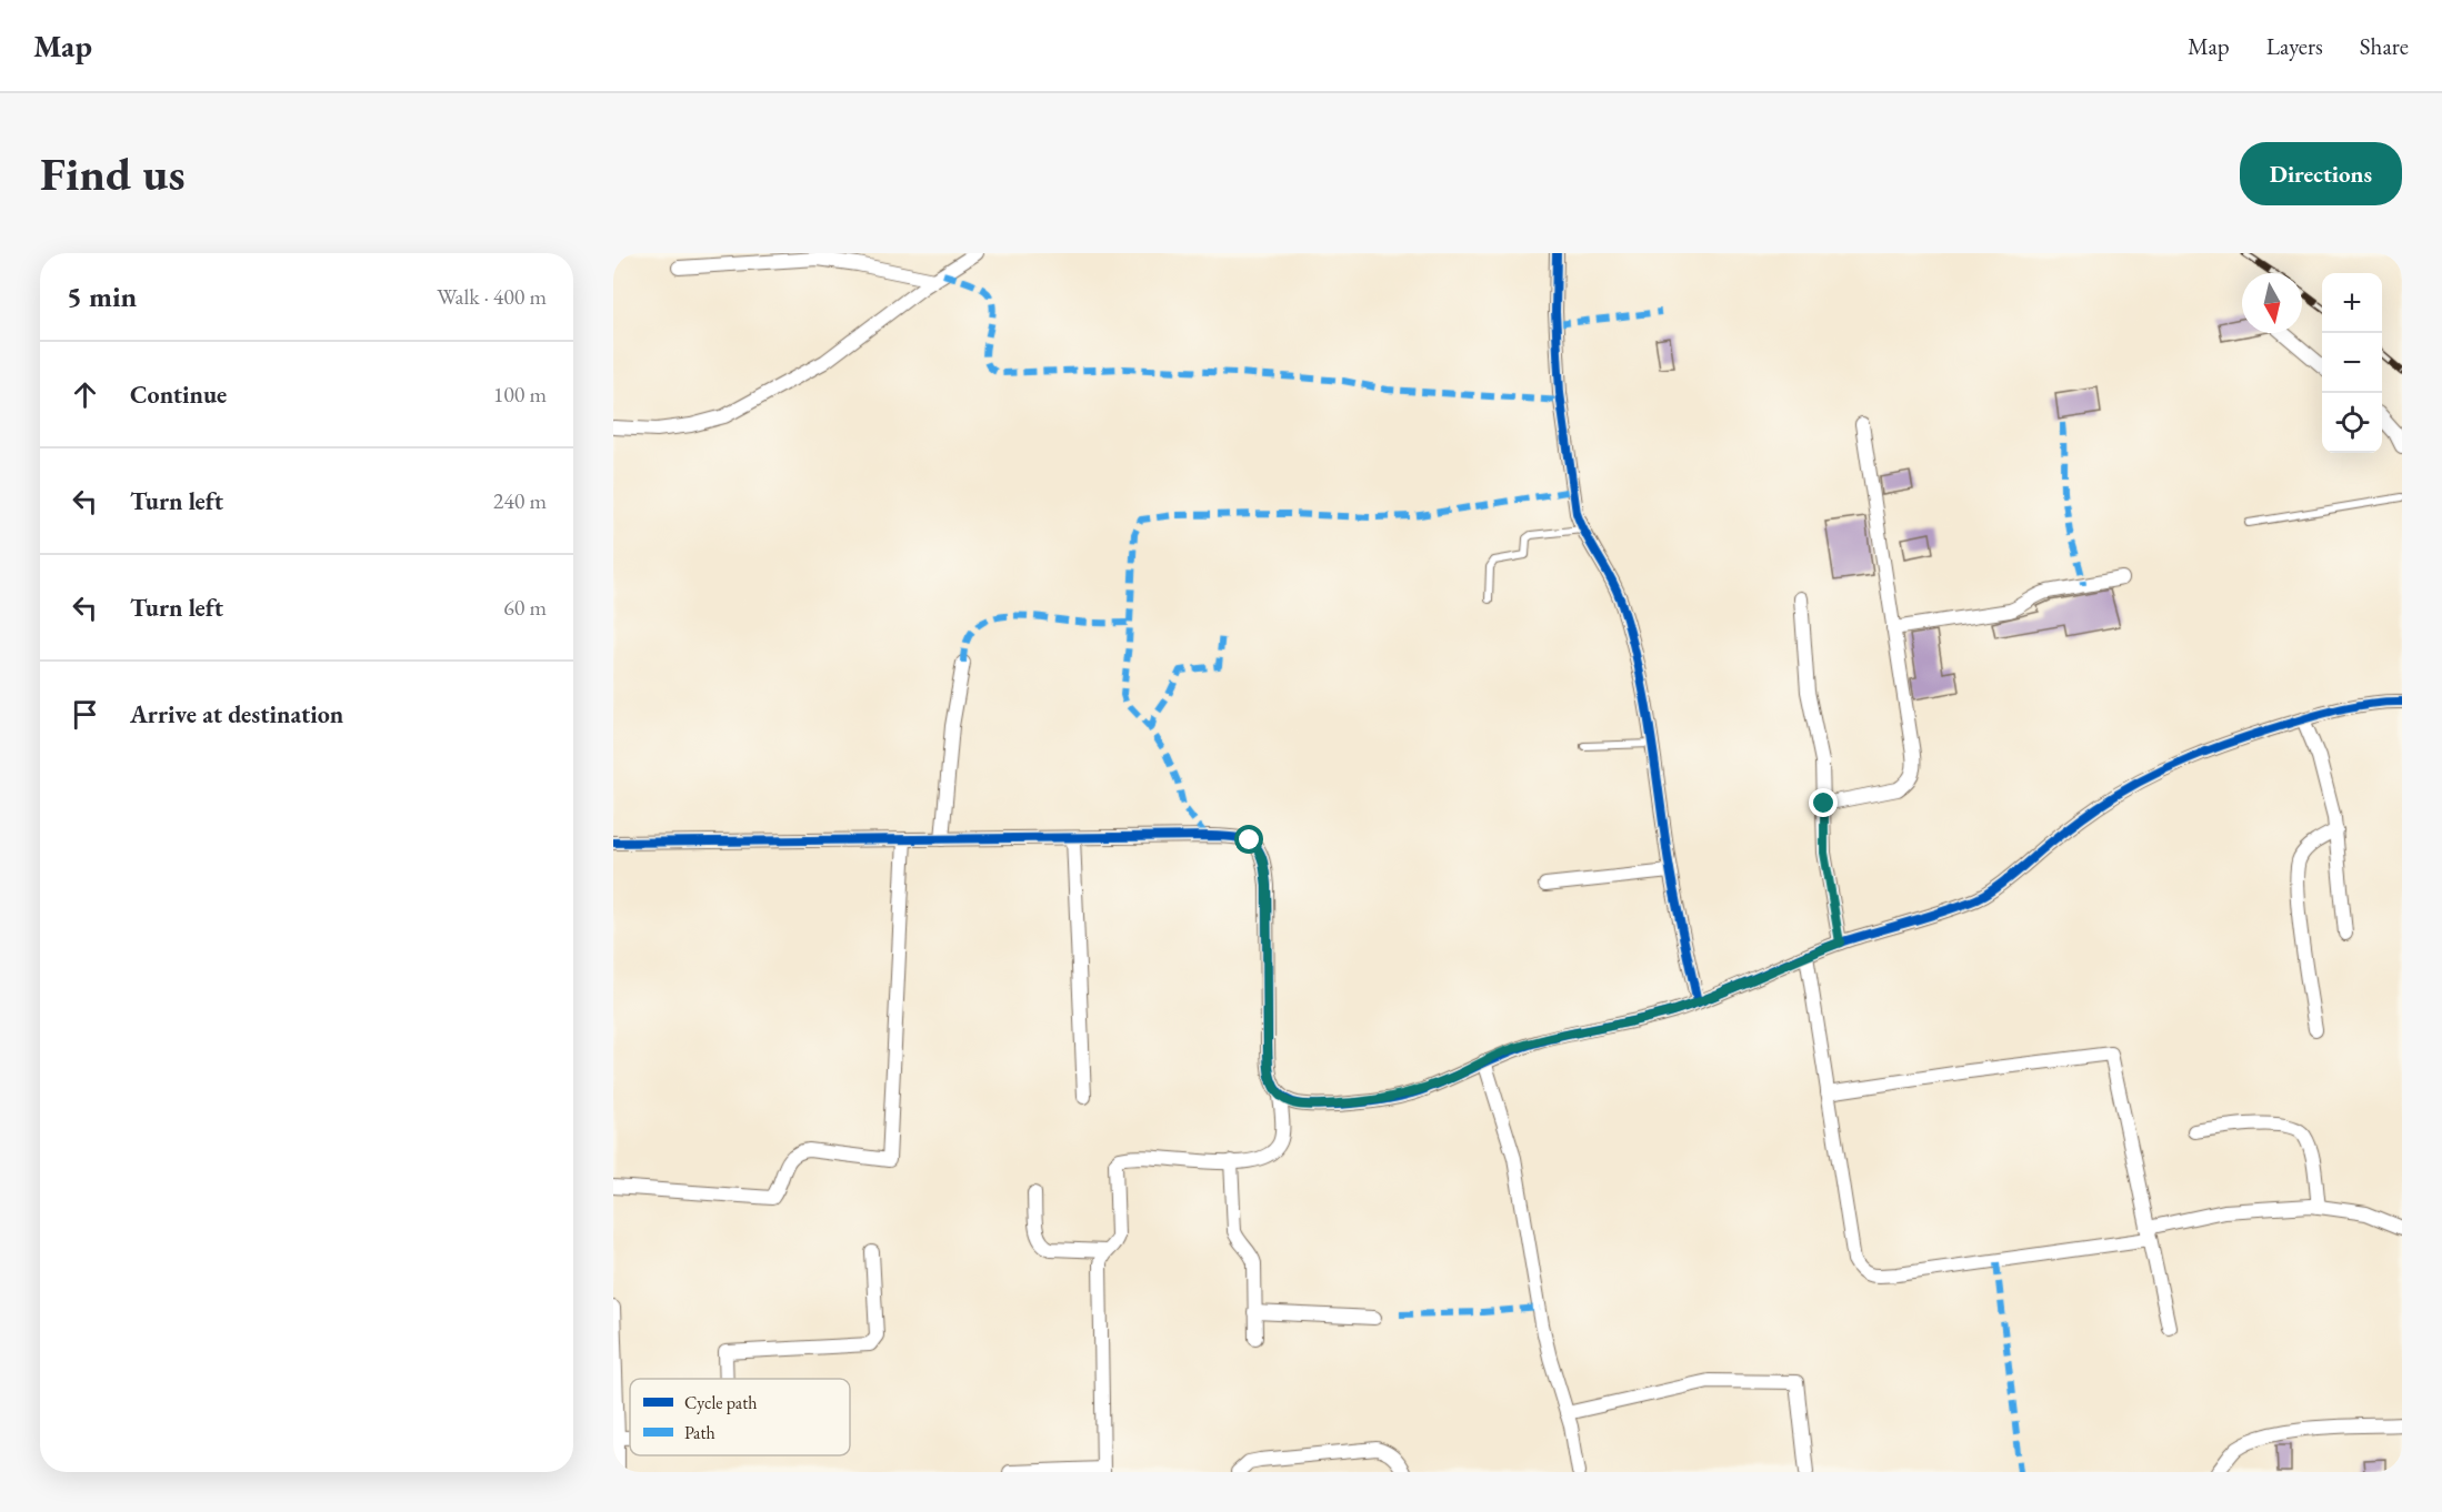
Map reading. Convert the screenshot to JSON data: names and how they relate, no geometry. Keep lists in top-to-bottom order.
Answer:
{
  "legend": ["Cycle path", "Path"],
  "north": "bottom",
  "page": {
    "header": "Map",
    "nav": ["Map", "Layers", "Share"],
    "buttons": "Directions",
    "title": "Find us",
    "heading": ["5 min", "Walk · 400 m"],
    "map_buttons": ["+", "−"],
    "list": [
      ["Continue", "100 m"],
      ["Turn left", "240 m"],
      ["Turn left", "60 m"],
      "Arrive at destination"
    ]
  }
}
